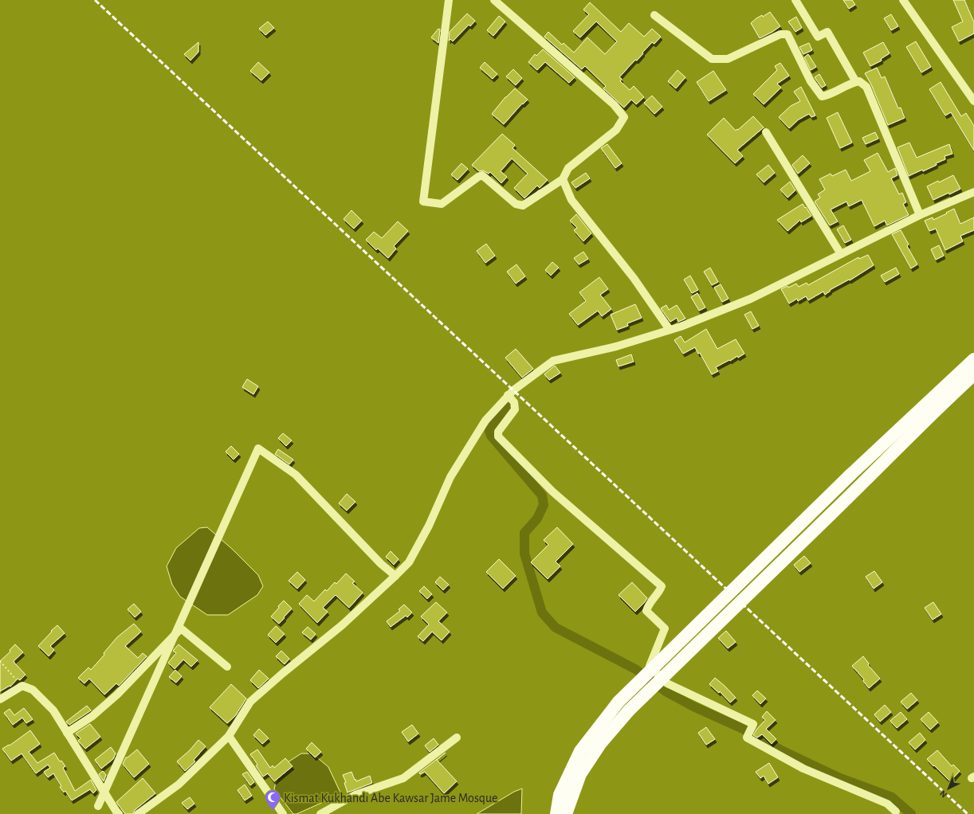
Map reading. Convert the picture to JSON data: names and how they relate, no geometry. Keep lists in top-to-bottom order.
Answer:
{
  "places": {
    "mosque": ["Kismat Kukhandi Abe Kawsar Jame Mosque"]
  },
  "north": "bottom left"
}
